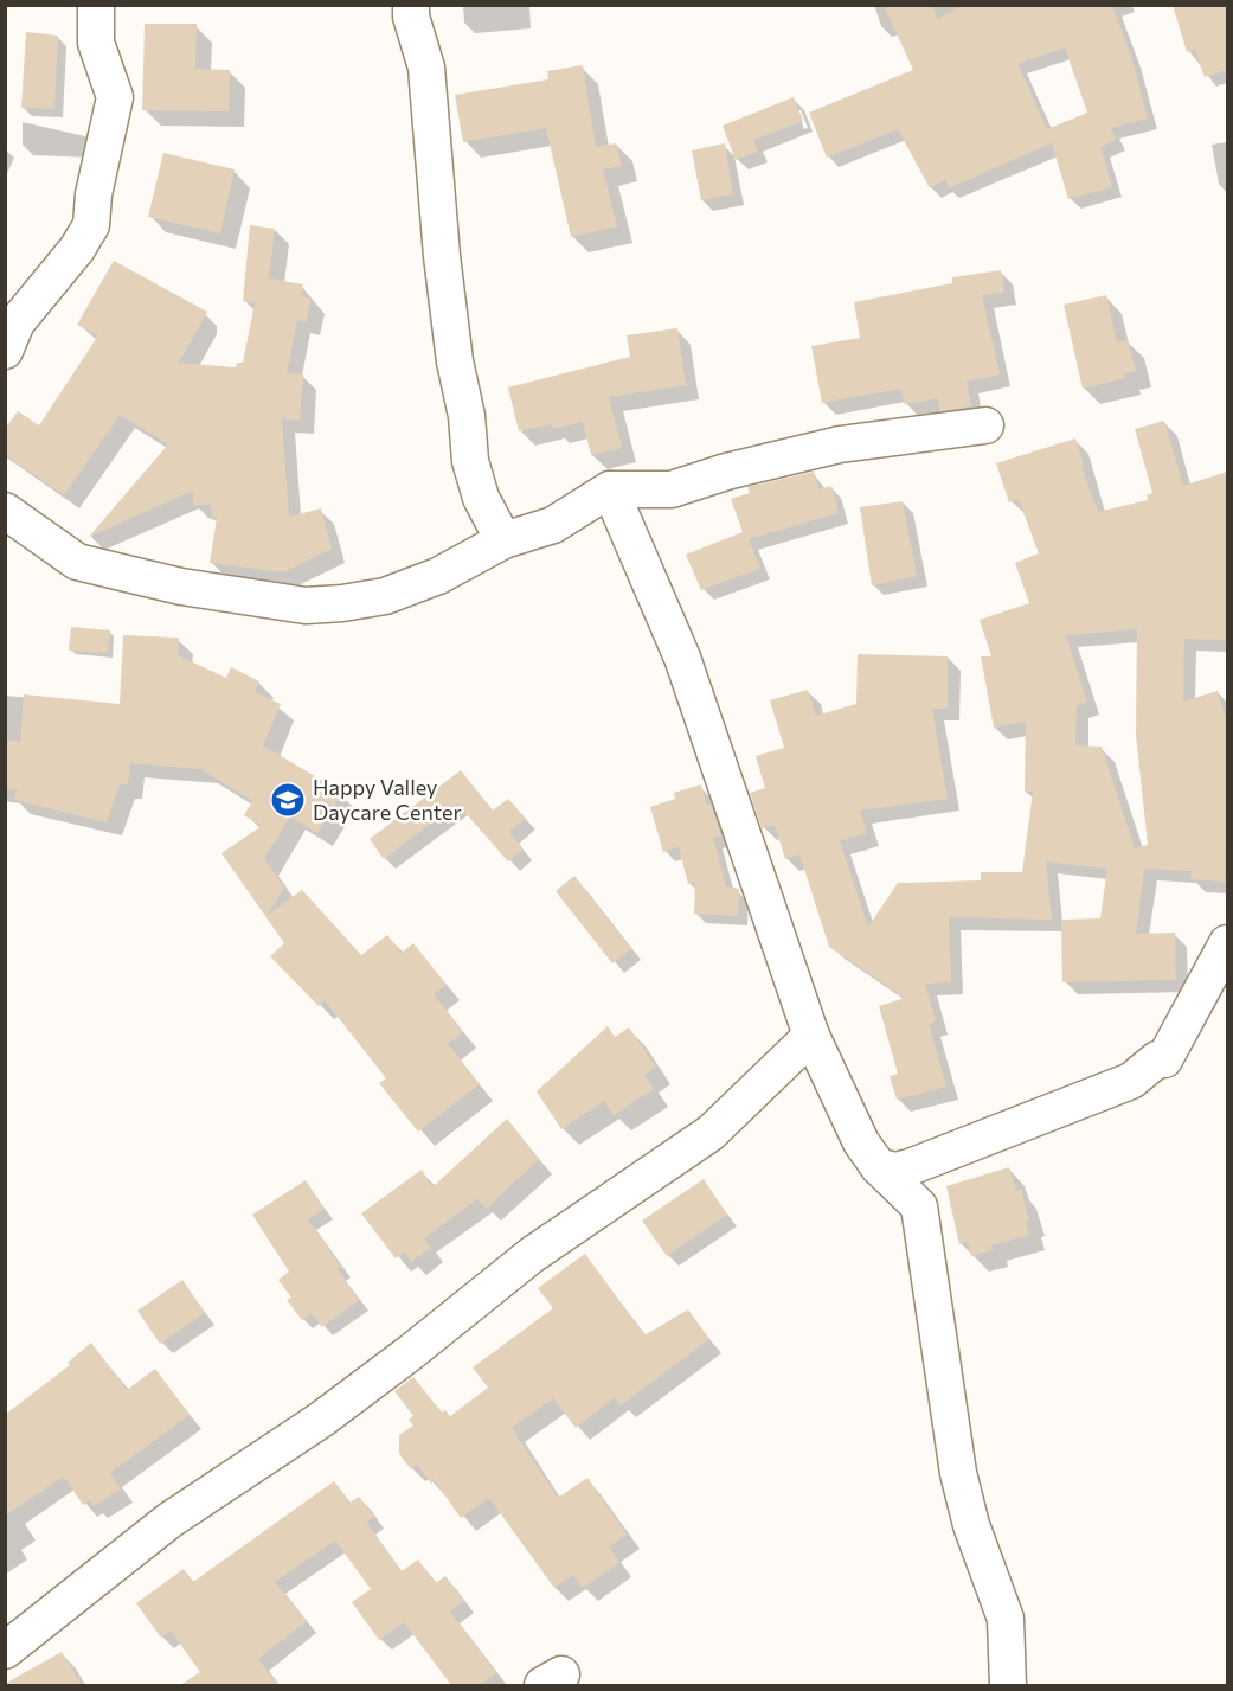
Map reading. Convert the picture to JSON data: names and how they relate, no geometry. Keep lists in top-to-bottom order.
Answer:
{
  "places": {
    "school or university": ["Happy Valley Daycare Center"]
  }
}
